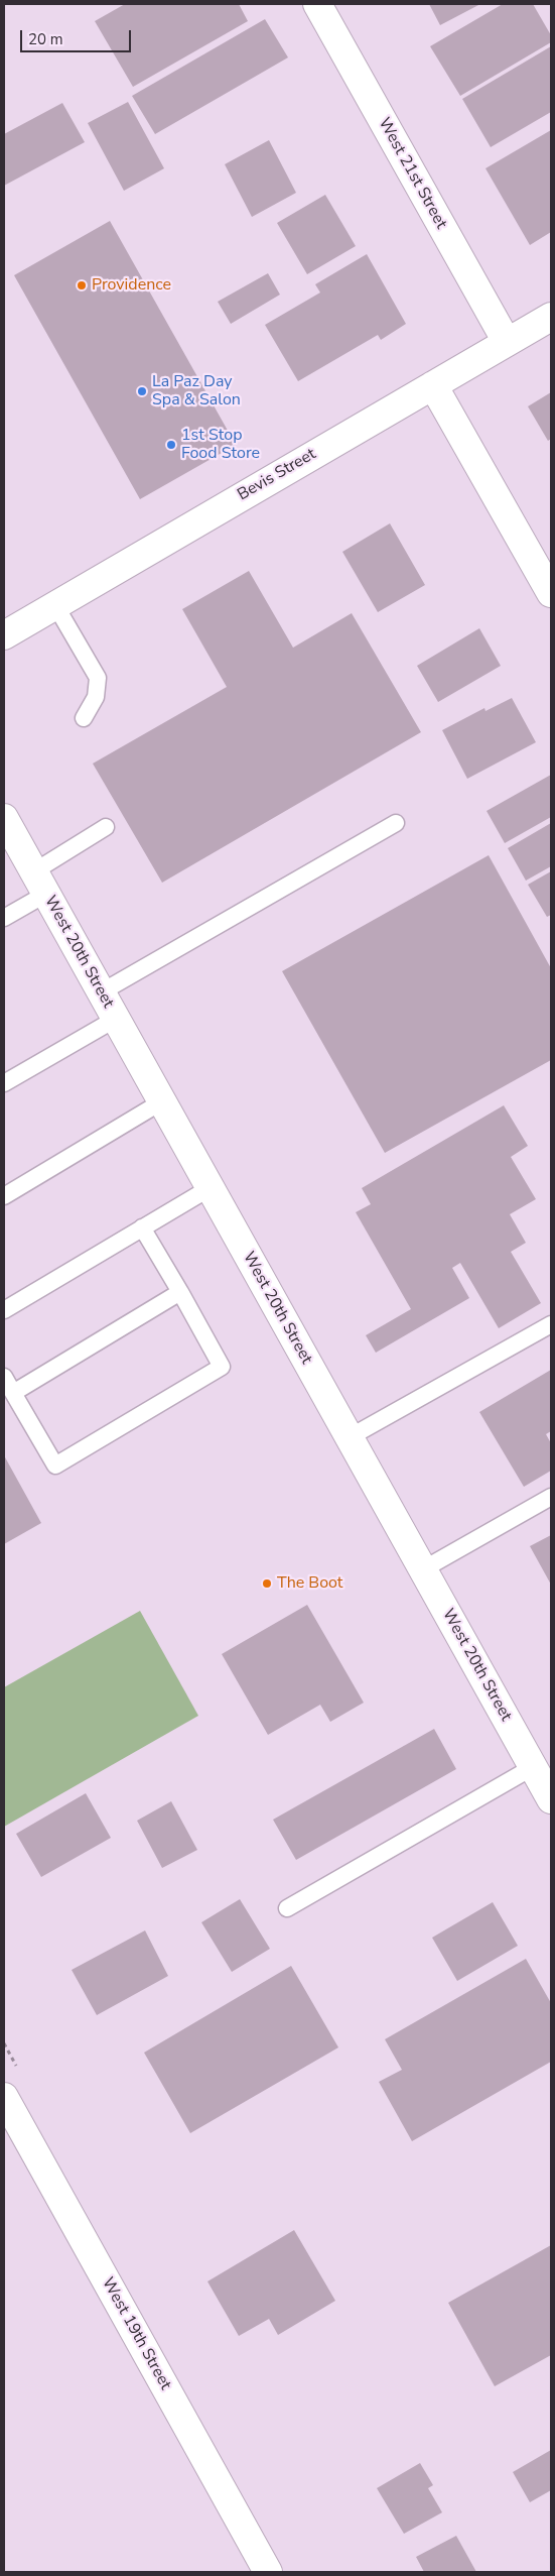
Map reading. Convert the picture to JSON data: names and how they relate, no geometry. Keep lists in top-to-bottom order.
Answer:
{
  "streets": {
    "street": [
      "West 21st Street",
      "Bevis Street",
      "West 20th Street",
      "West 19th Street"
    ]
  },
  "crossings": [
    ["West 21st Street", "Bevis Street"]
  ],
  "places": [
    "Providence",
    "La Paz Day Spa & Salon",
    "1st Stop Food Store",
    "The Boot"
  ],
  "scale_bar": "20 m"
}
